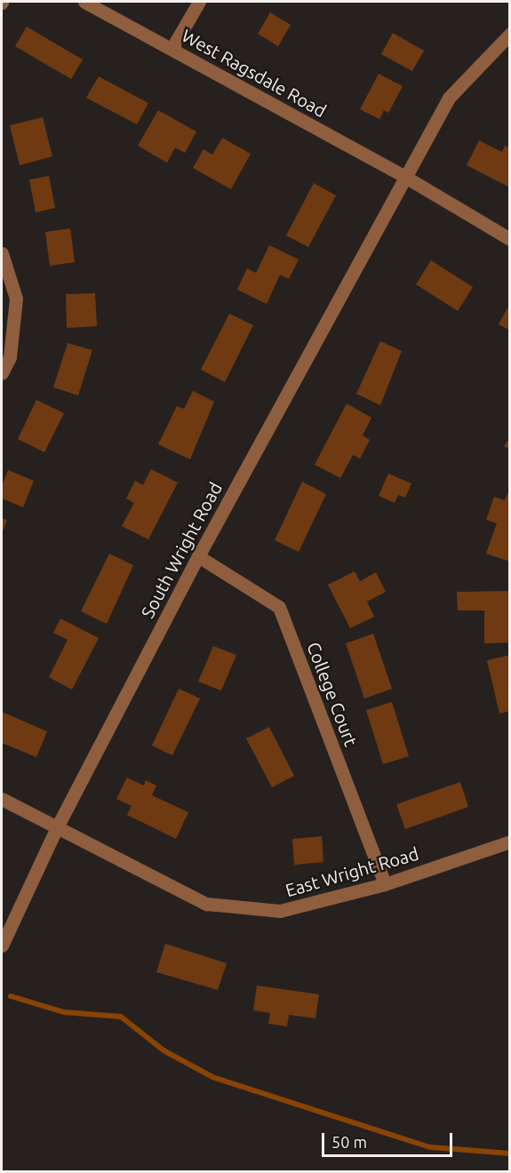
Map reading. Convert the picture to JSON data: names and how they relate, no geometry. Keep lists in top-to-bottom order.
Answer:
{
  "streets": {
    "street": [
      "West Ragsdale Road",
      "South Wright Road",
      "College Court",
      "East Wright Road"
    ]
  },
  "crossings": [
    ["West Ragsdale Road", "South Wright Road"],
    ["South Wright Road", "College Court"],
    ["South Wright Road", "East Wright Road"],
    ["College Court", "East Wright Road"]
  ],
  "scale_bar": "50 m"
}
